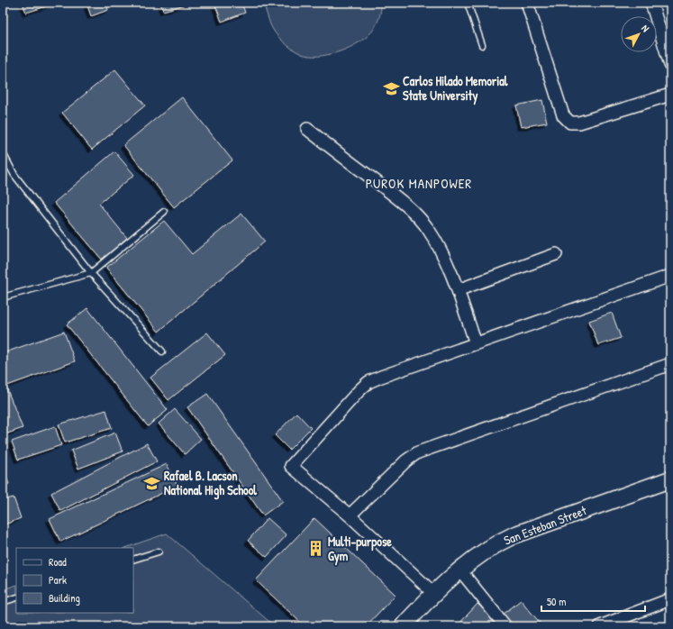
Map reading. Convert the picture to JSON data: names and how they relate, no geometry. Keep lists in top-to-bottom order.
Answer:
{
  "streets": {
    "street": ["San Esteban Street"]
  },
  "districts": ["PUROK MANPOWER"],
  "places": {
    "school or university": ["Carlos Hilado Memorial State University", "Rafael B. Lacson National High School"],
    "building": ["Multi-purpose Gym"]
  },
  "legend": ["Road", "Park", "Building"],
  "scale_bar": "50 m",
  "north": "top right"
}
